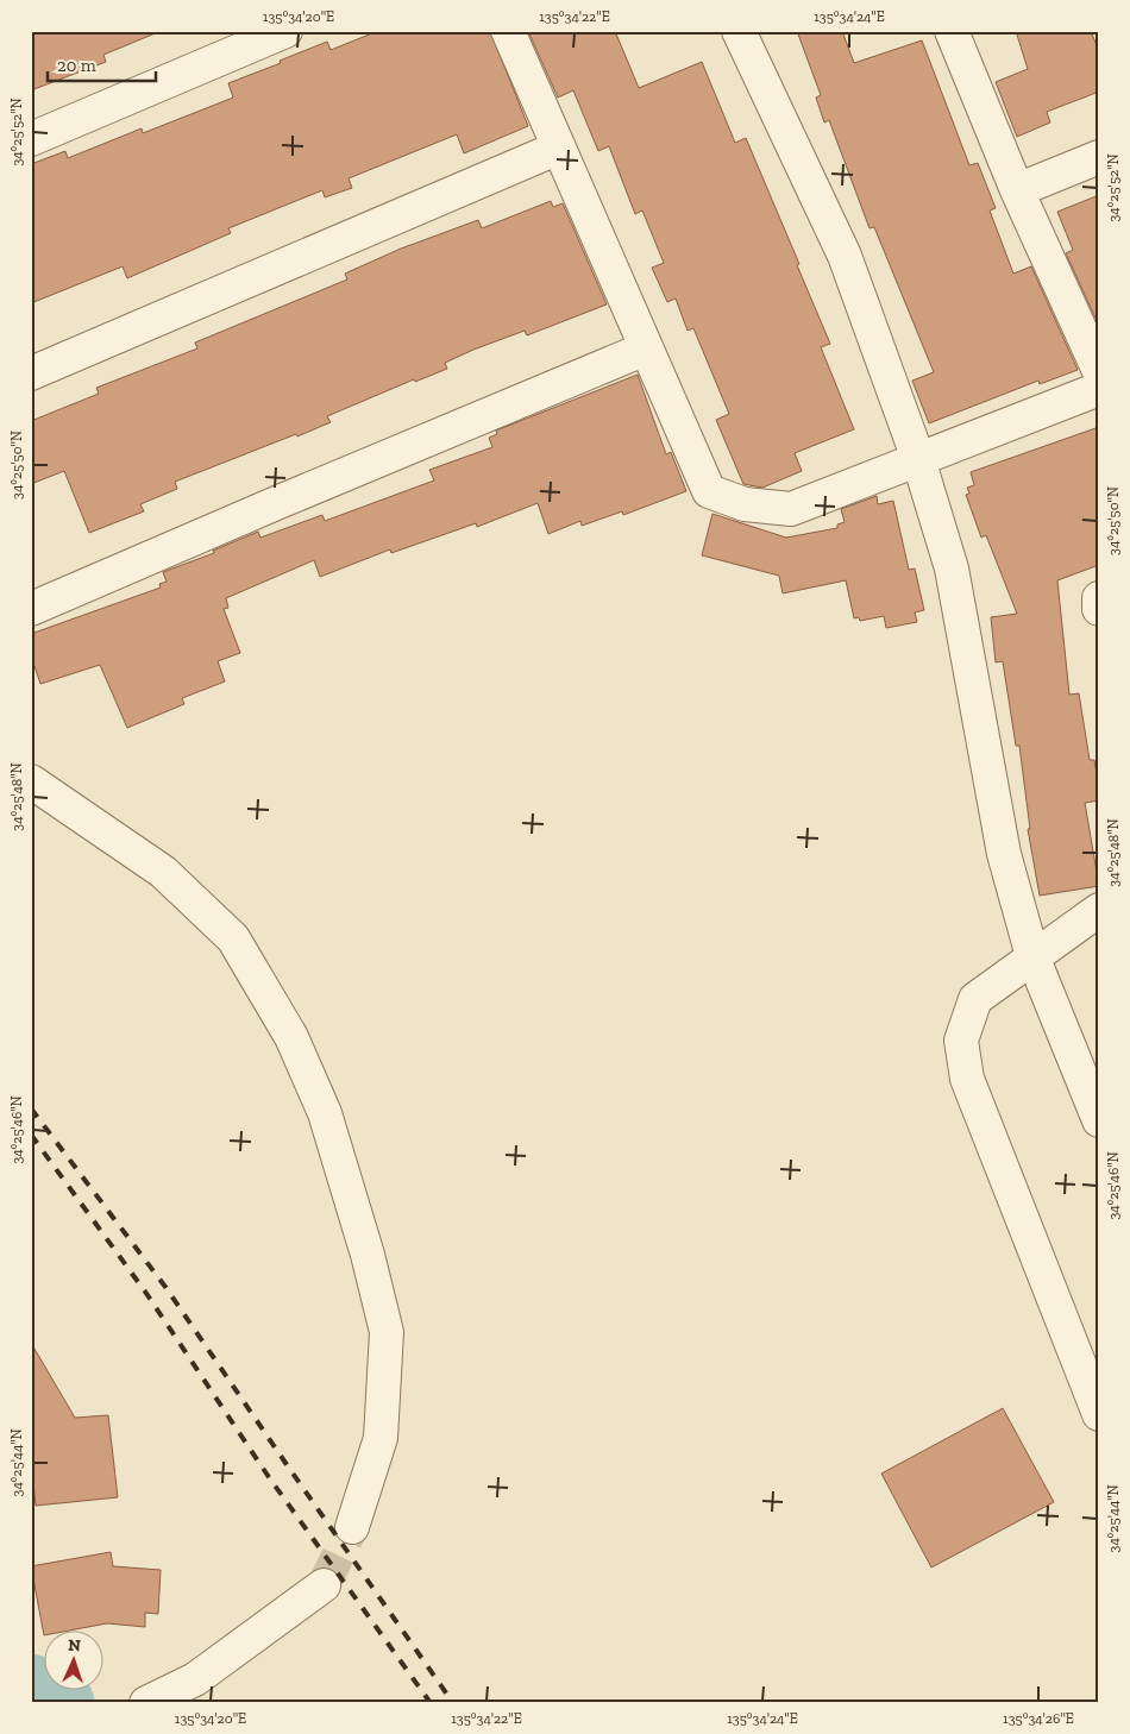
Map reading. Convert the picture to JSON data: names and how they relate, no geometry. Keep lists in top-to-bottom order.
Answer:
{
  "scale_bar": "20 m",
  "north": "top",
  "coordinates": [
    "135°34'20\"E",
    "135°34'22\"E",
    "135°34'24\"E",
    "34°25'52\"N",
    "34°25'50\"N",
    "34°25'48\"N",
    "34°25'46\"N",
    "34°25'44\"N",
    "135°34'26\"E"
  ]
}
